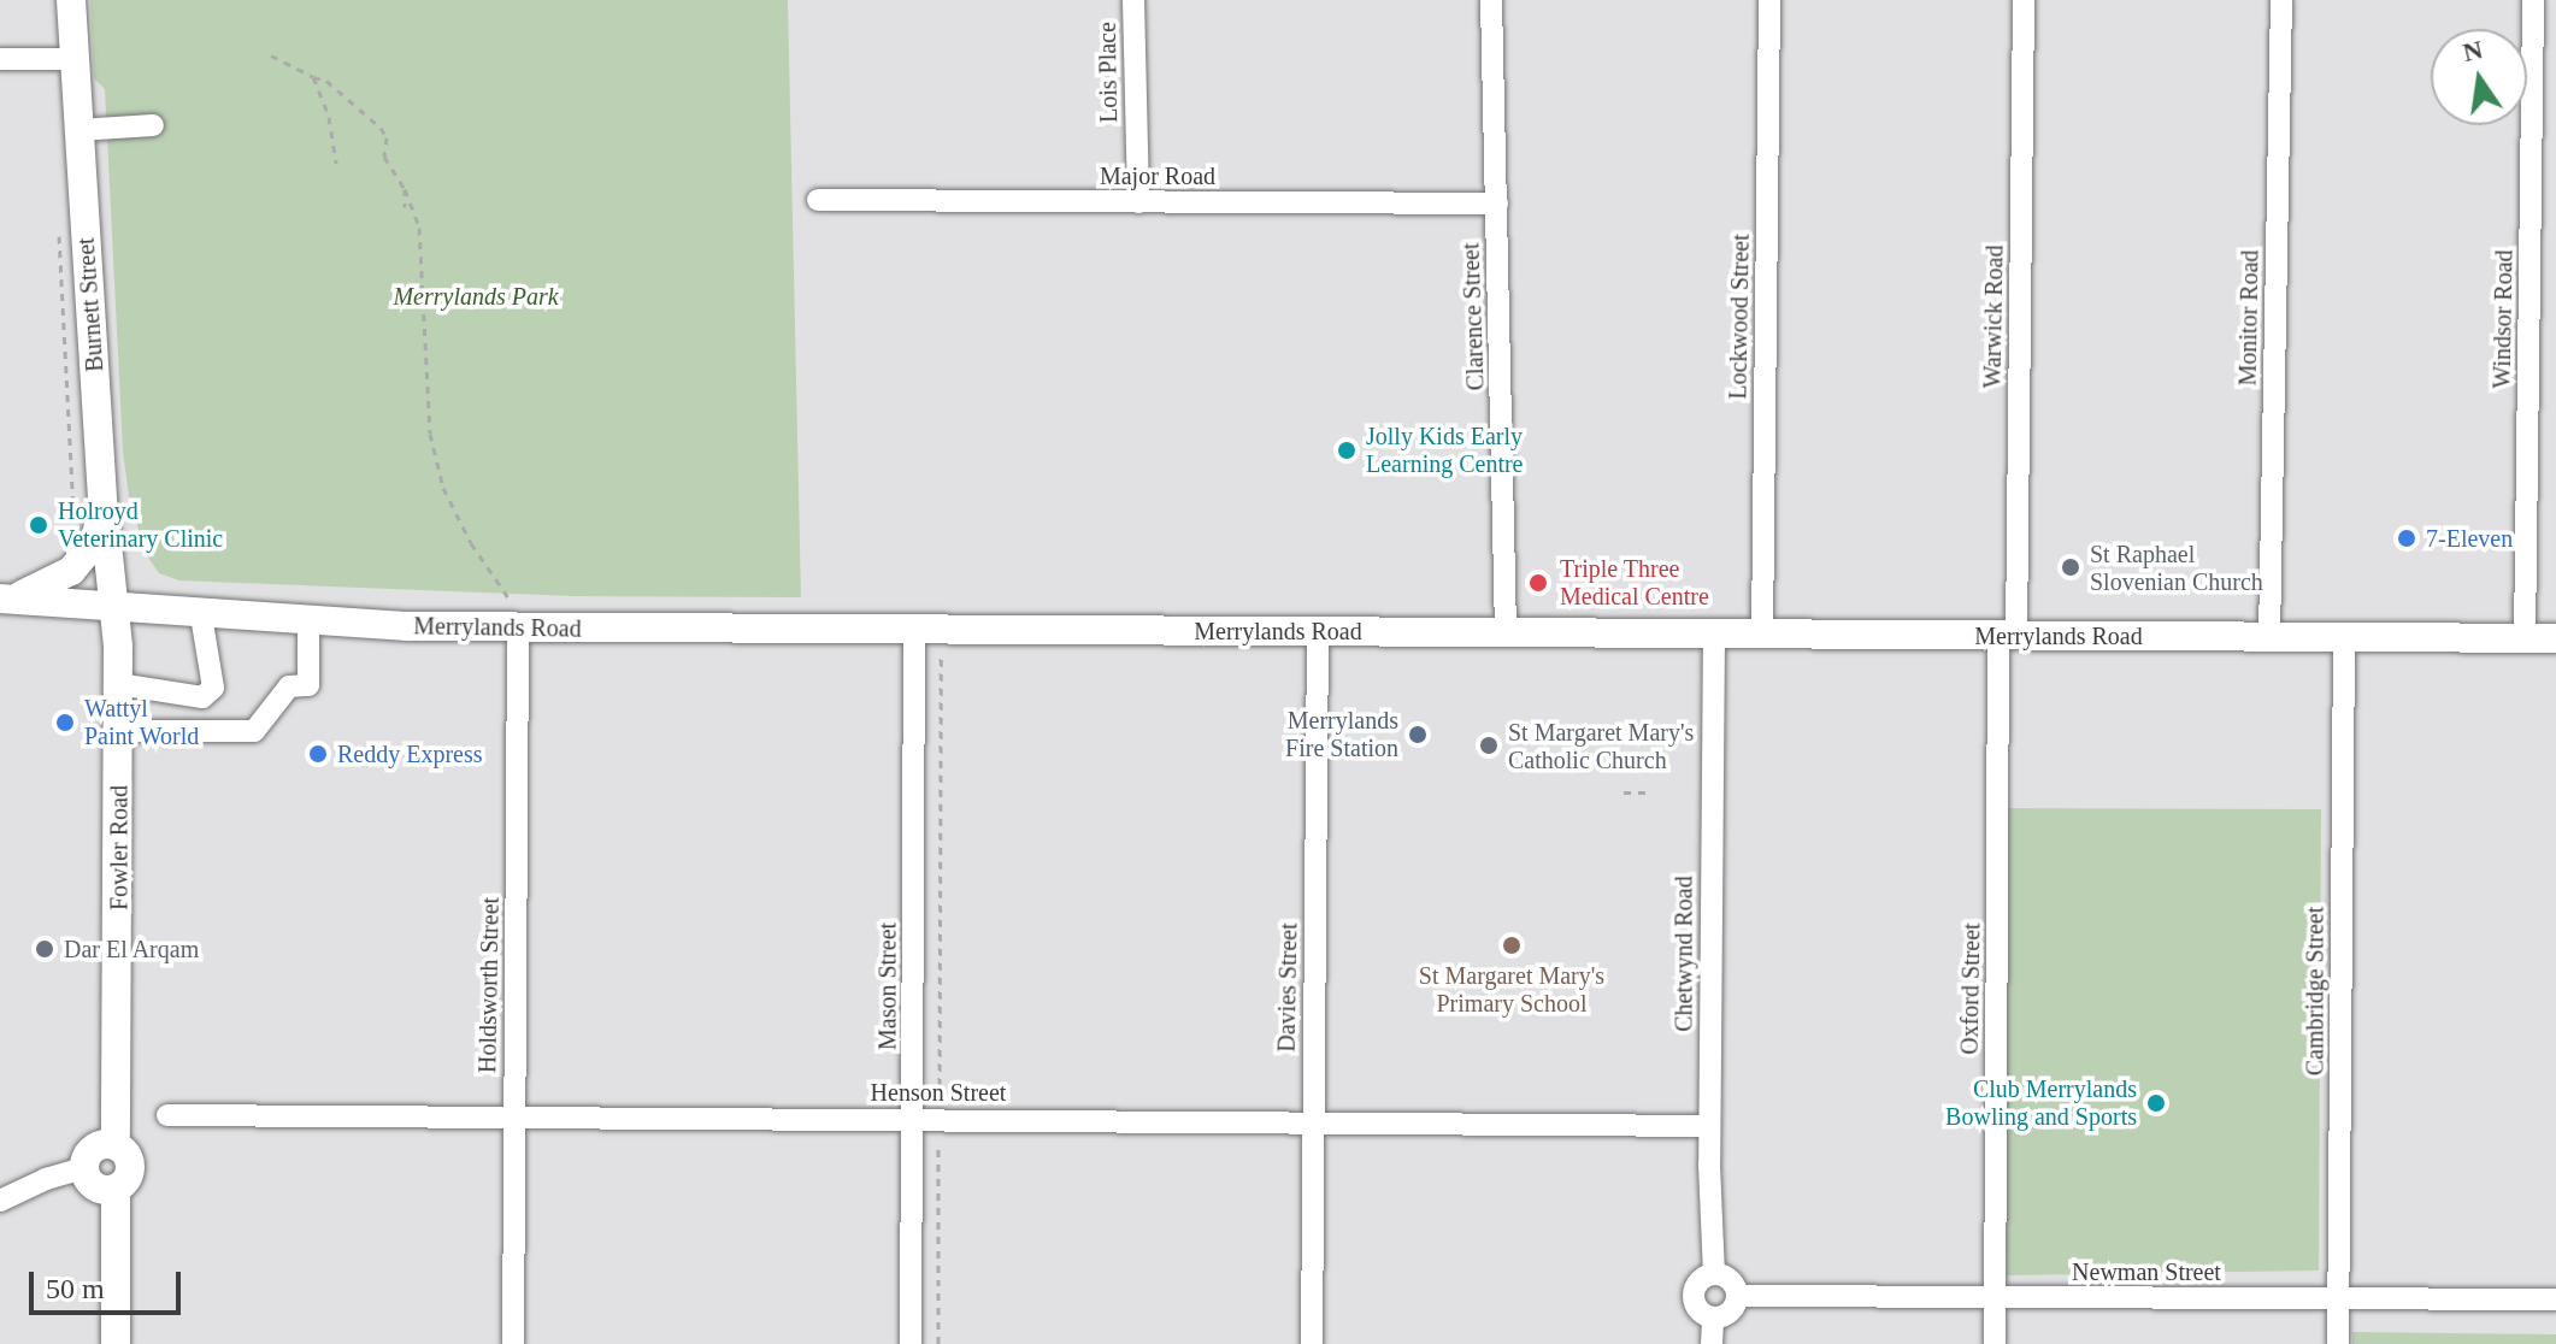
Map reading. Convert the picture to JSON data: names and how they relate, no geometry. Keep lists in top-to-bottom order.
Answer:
{
  "streets": {
    "main road": ["Burnett Street", "Merrylands Road", "Fowler Road"],
    "street": [
      "Lois Place",
      "Major Road",
      "Clarence Street",
      "Lockwood Street",
      "Warwick Road",
      "Monitor Road",
      "Windsor Road",
      "Chetwynd Road",
      "Holdsworth Street",
      "Mason Street",
      "Davies Street",
      "Oxford Street",
      "Cambridge Street",
      "Henson Street",
      "Newman Street"
    ]
  },
  "crossings": [
    ["Lois Place", "Major Road"],
    ["Major Road", "Clarence Street"],
    ["Burnett Street", "Merrylands Road"],
    ["Burnett Street", "Fowler Road"],
    ["Clarence Street", "Merrylands Road"],
    ["Lockwood Street", "Merrylands Road"],
    ["Warwick Road", "Merrylands Road"],
    ["Warwick Road", "Oxford Street"],
    ["Monitor Road", "Merrylands Road"],
    ["Windsor Road", "Merrylands Road"],
    ["Merrylands Road", "Fowler Road"],
    ["Merrylands Road", "Chetwynd Road"],
    ["Merrylands Road", "Holdsworth Street"],
    ["Merrylands Road", "Mason Street"],
    ["Merrylands Road", "Davies Street"],
    ["Merrylands Road", "Oxford Street"],
    ["Merrylands Road", "Cambridge Street"],
    ["Chetwynd Road", "Henson Street"],
    ["Chetwynd Road", "Newman Street"],
    ["Holdsworth Street", "Henson Street"],
    ["Mason Street", "Henson Street"],
    ["Davies Street", "Henson Street"],
    ["Oxford Street", "Newman Street"],
    ["Cambridge Street", "Newman Street"]
  ],
  "parks": ["Merrylands Park"],
  "places": [
    "Jolly Kids Early Learning Centre",
    "Holroyd Veterinary Clinic",
    "7-Eleven",
    "St Raphael Slovenian Church",
    "Triple Three Medical Centre",
    "Wattyl Paint World",
    "Merrylands Fire Station",
    "St Margaret Mary's Catholic Church",
    "Reddy Express",
    "St Margaret Mary's Primary School",
    "Dar El Arqam",
    "Club Merrylands Bowling and Sports"
  ],
  "scale_bar": "50 m",
  "north": "top"
}
